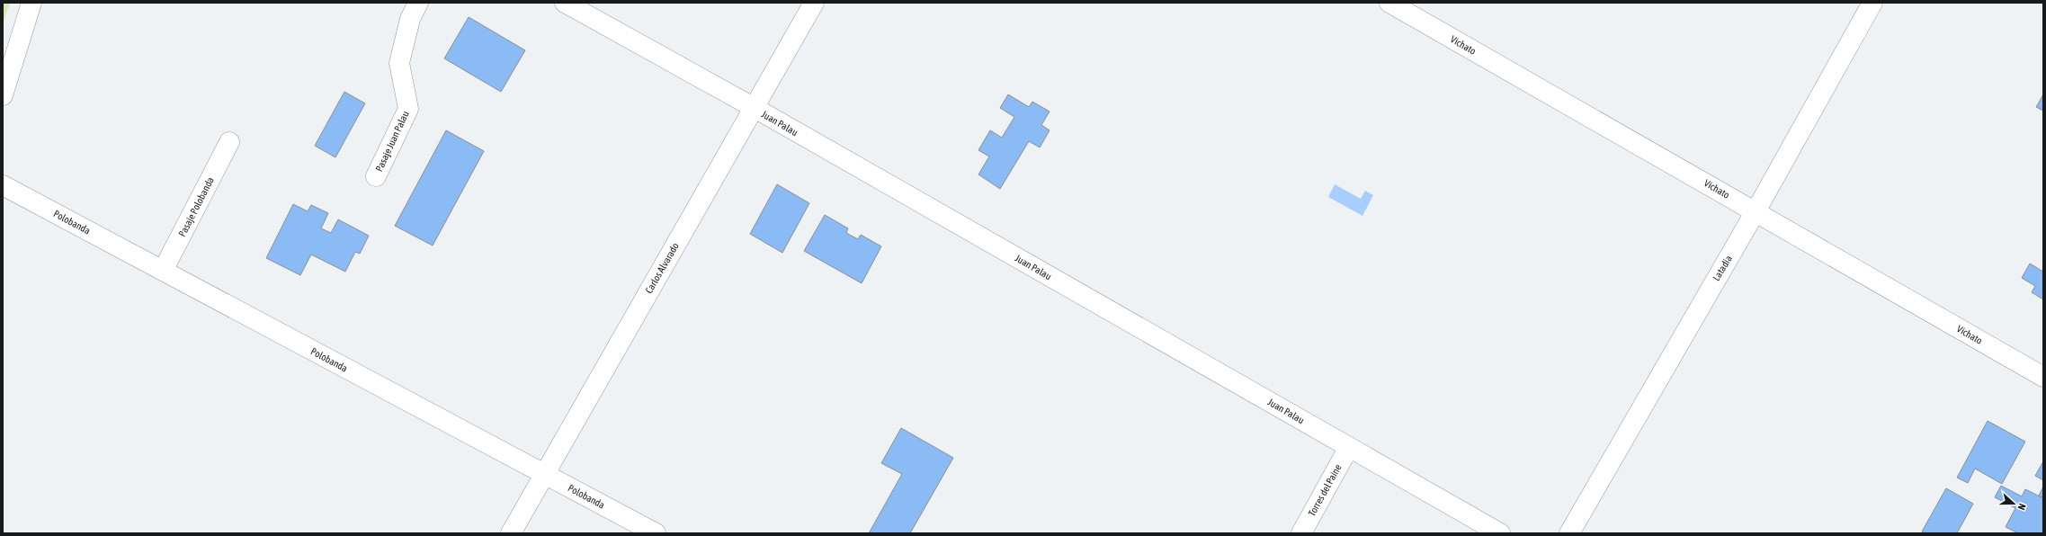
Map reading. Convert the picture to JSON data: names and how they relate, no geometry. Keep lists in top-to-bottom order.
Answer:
{
  "streets": {
    "street": [
      "Vichato",
      "Juan Palau",
      "Pasaje Juan Palau",
      "Pasaje Polobanda",
      "Polobanda",
      "Carlos Alvarado",
      "Latadía",
      "Torres del Paine"
    ]
  },
  "crossings": [
    ["Vichato", "Latadía"],
    ["Juan Palau", "Carlos Alvarado"],
    ["Juan Palau", "Torres del Paine"],
    ["Pasaje Polobanda", "Polobanda"],
    ["Polobanda", "Carlos Alvarado"]
  ],
  "north": "right"
}
